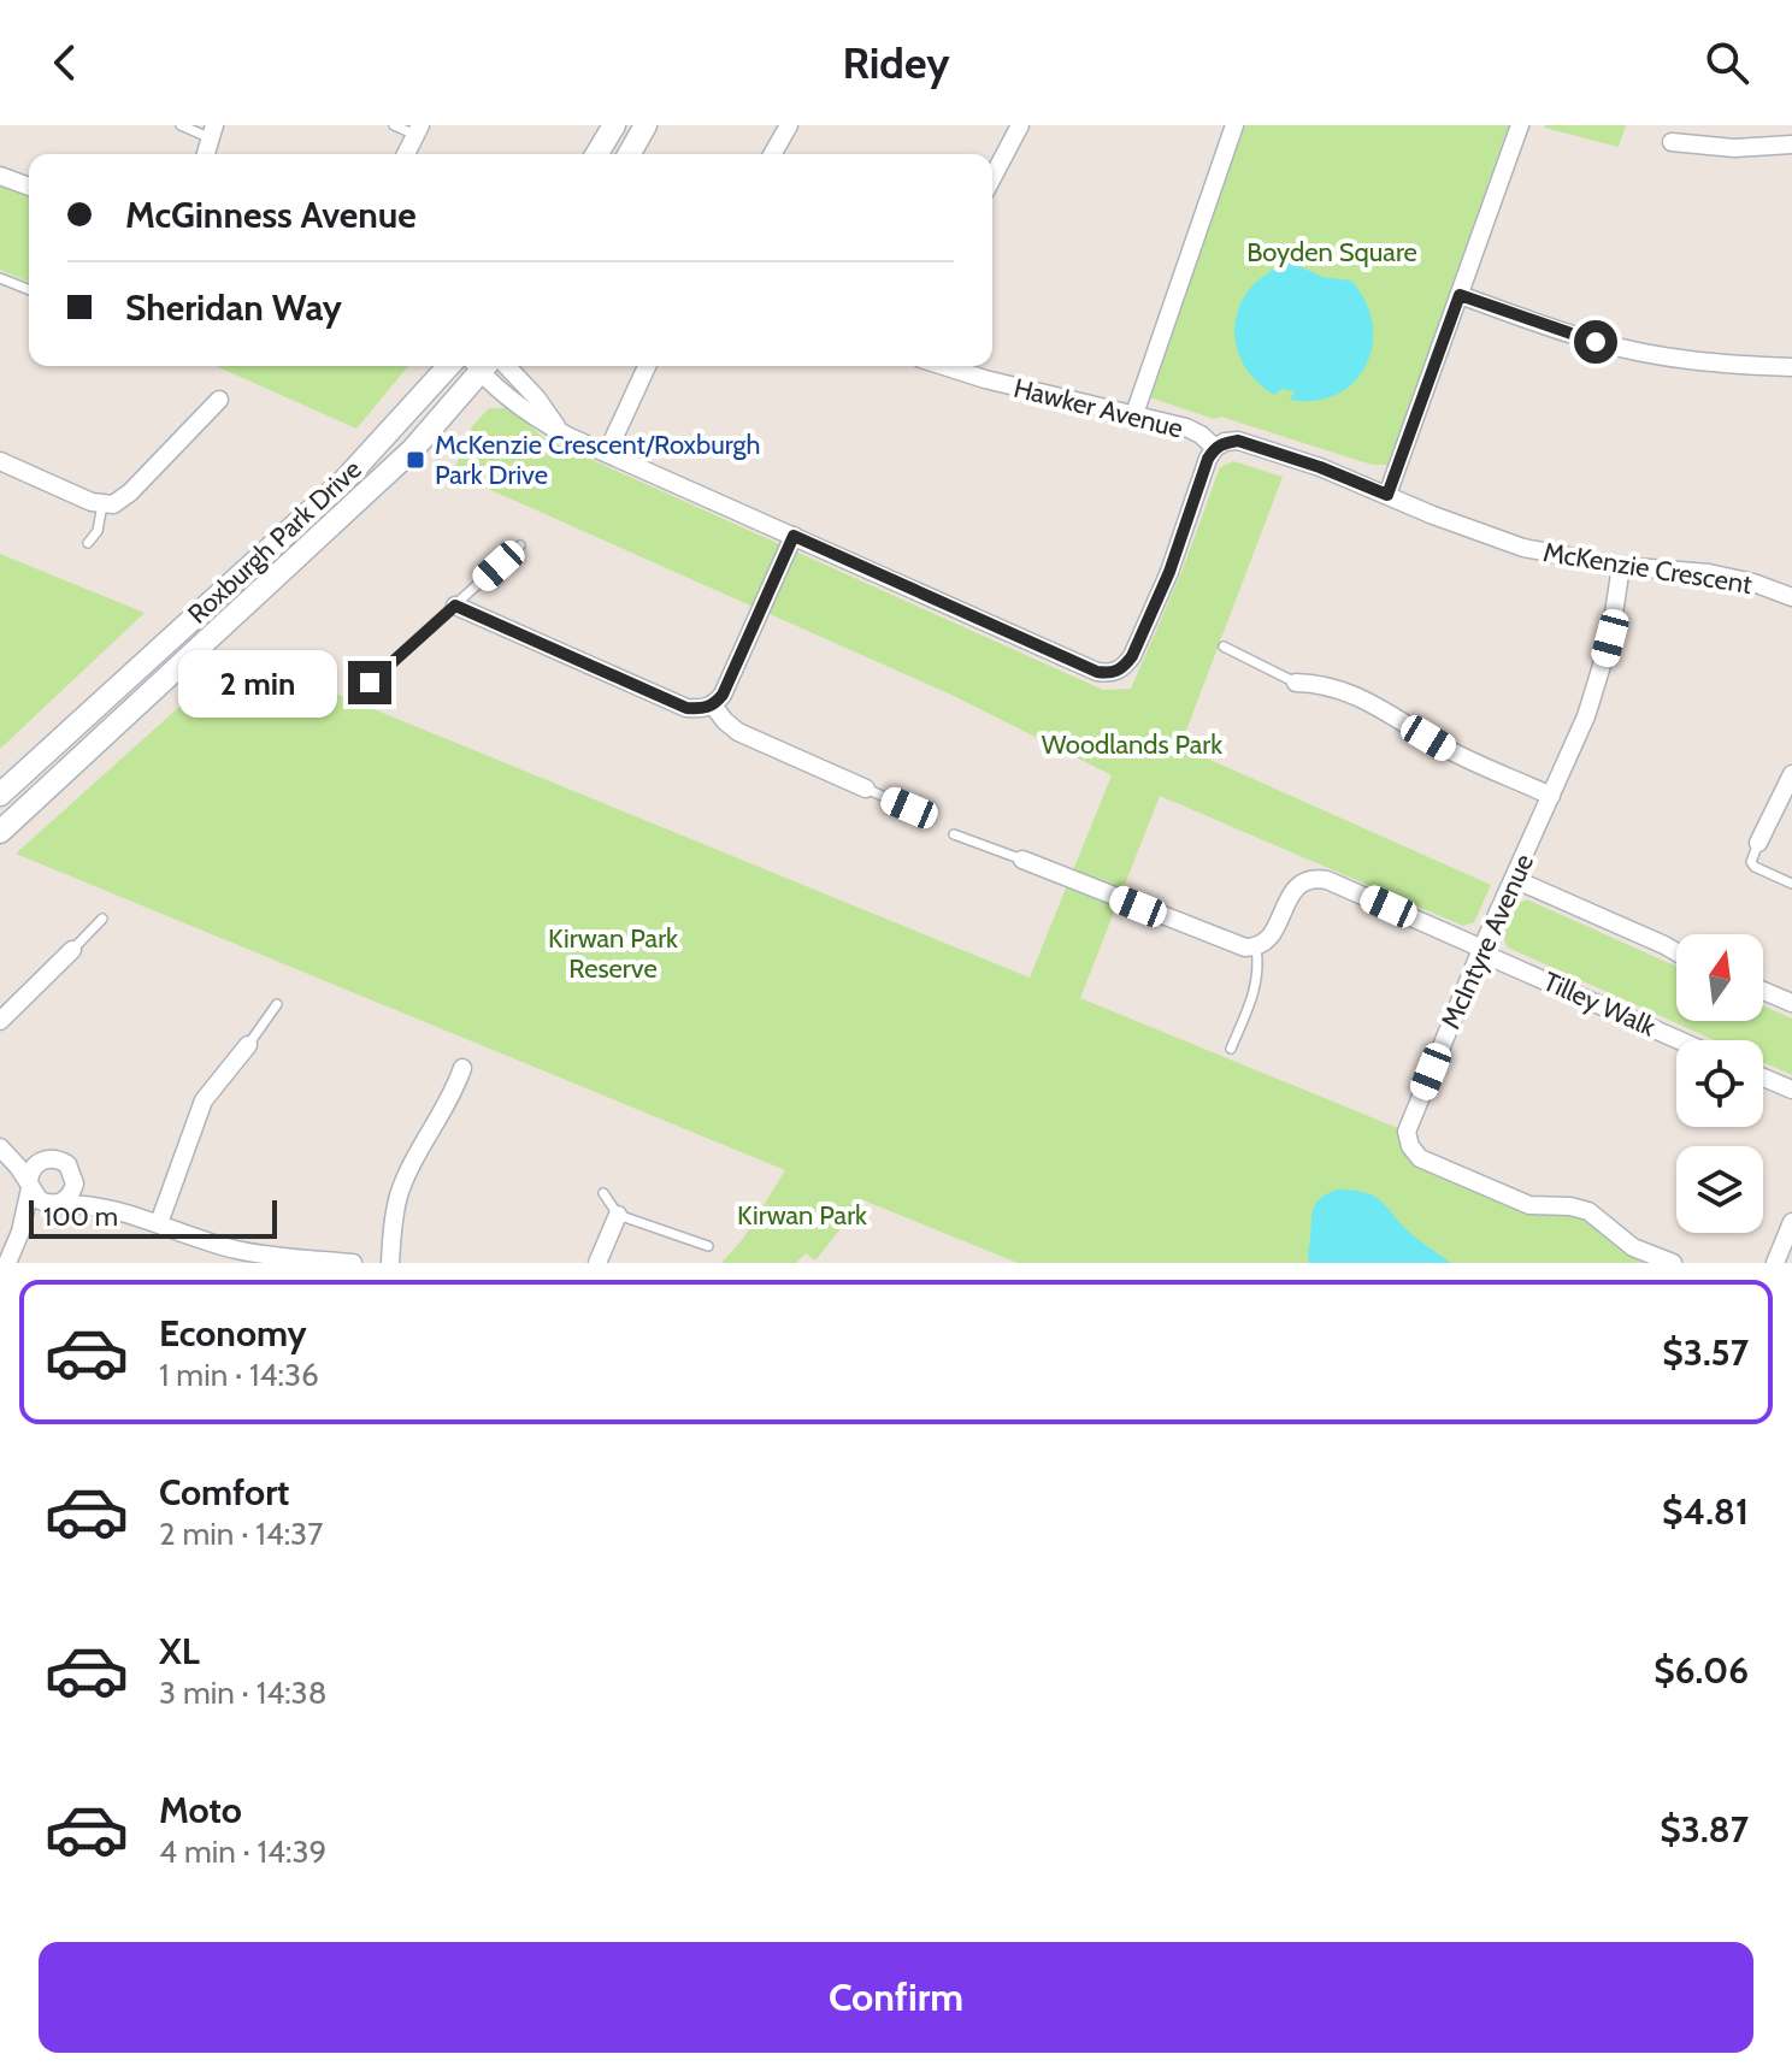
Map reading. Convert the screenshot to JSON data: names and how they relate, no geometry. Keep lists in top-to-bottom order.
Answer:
{
  "streets": {
    "street": [
      "Hawker Avenue",
      "Roxburgh Park Drive",
      "McKenzie Crescent",
      "McIntyre Avenue",
      "Tilley Walk"
    ]
  },
  "crossings": [
    ["Hawker Avenue", "McKenzie Crescent"],
    ["McKenzie Crescent", "McIntyre Avenue"],
    ["McIntyre Avenue", "Tilley Walk"]
  ],
  "parks": [
    "Boyden Square",
    "Woodlands Park",
    "Kirwan Park Reserve",
    "Kirwan Park"
  ],
  "places": {
    "transit": ["McKenzie Crescent/Roxburgh Park Drive"]
  },
  "scale_bar": "100 m",
  "north": "top",
  "page": {
    "header": "Ridey",
    "banner": ["McGinness Avenue", "Sheridan Way"],
    "bubble": "2 min",
    "scale": "100 m",
    "list": [
      {
        "name": "Economy",
        "note": "1 min · 14:36",
        "value": "$3.57"
      },
      {
        "name": "Comfort",
        "note": "2 min · 14:37",
        "value": "$4.81"
      },
      {
        "name": "XL",
        "note": "3 min · 14:38",
        "value": "$6.06"
      },
      {
        "name": "Moto",
        "note": "4 min · 14:39",
        "value": "$3.87"
      }
    ],
    "buttons": "Confirm"
  }
}
